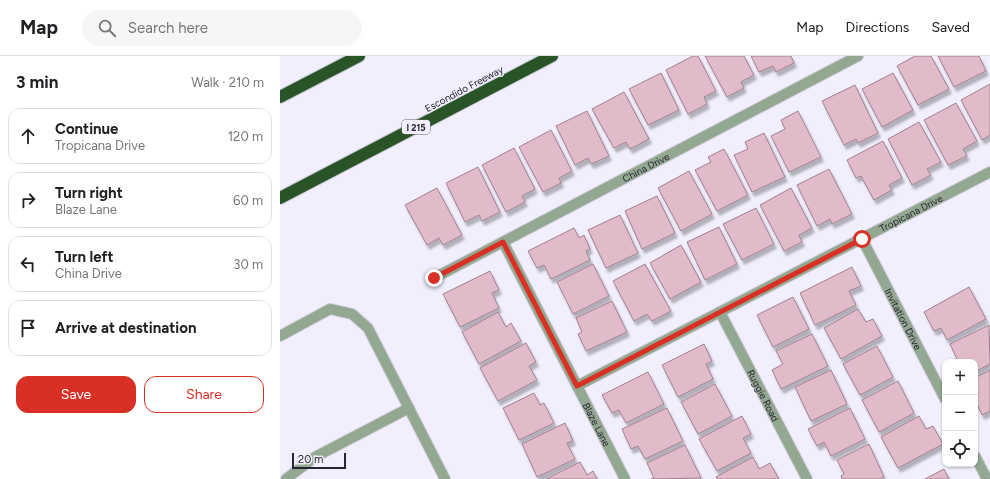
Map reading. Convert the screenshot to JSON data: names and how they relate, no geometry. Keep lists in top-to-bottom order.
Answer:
{
  "streets": {
    "highway": ["Escondido Freeway", "I 215"],
    "street": [
      "China Drive",
      "Tropicana Drive",
      "Invitation Drive",
      "Ruggie Road",
      "Blaze Lane"
    ]
  },
  "crossings": [
    ["China Drive", "Blaze Lane"],
    ["Tropicana Drive", "Invitation Drive"],
    ["Tropicana Drive", "Ruggie Road"],
    ["Tropicana Drive", "Blaze Lane"]
  ],
  "scale_bar": "20 m",
  "page": {
    "header": "Map",
    "search": "Search here",
    "nav": ["Map", "Directions", "Saved"],
    "heading": ["3 min", "Walk · 210 m"],
    "list": [
      ["Continue", "Tropicana Drive", "120 m"],
      ["Turn right", "Blaze Lane", "60 m"],
      ["Turn left", "China Drive", "30 m"],
      "Arrive at destination"
    ],
    "map_buttons": ["+", "−"],
    "buttons": ["Save", "Share"],
    "scale": "20 m"
  }
}
